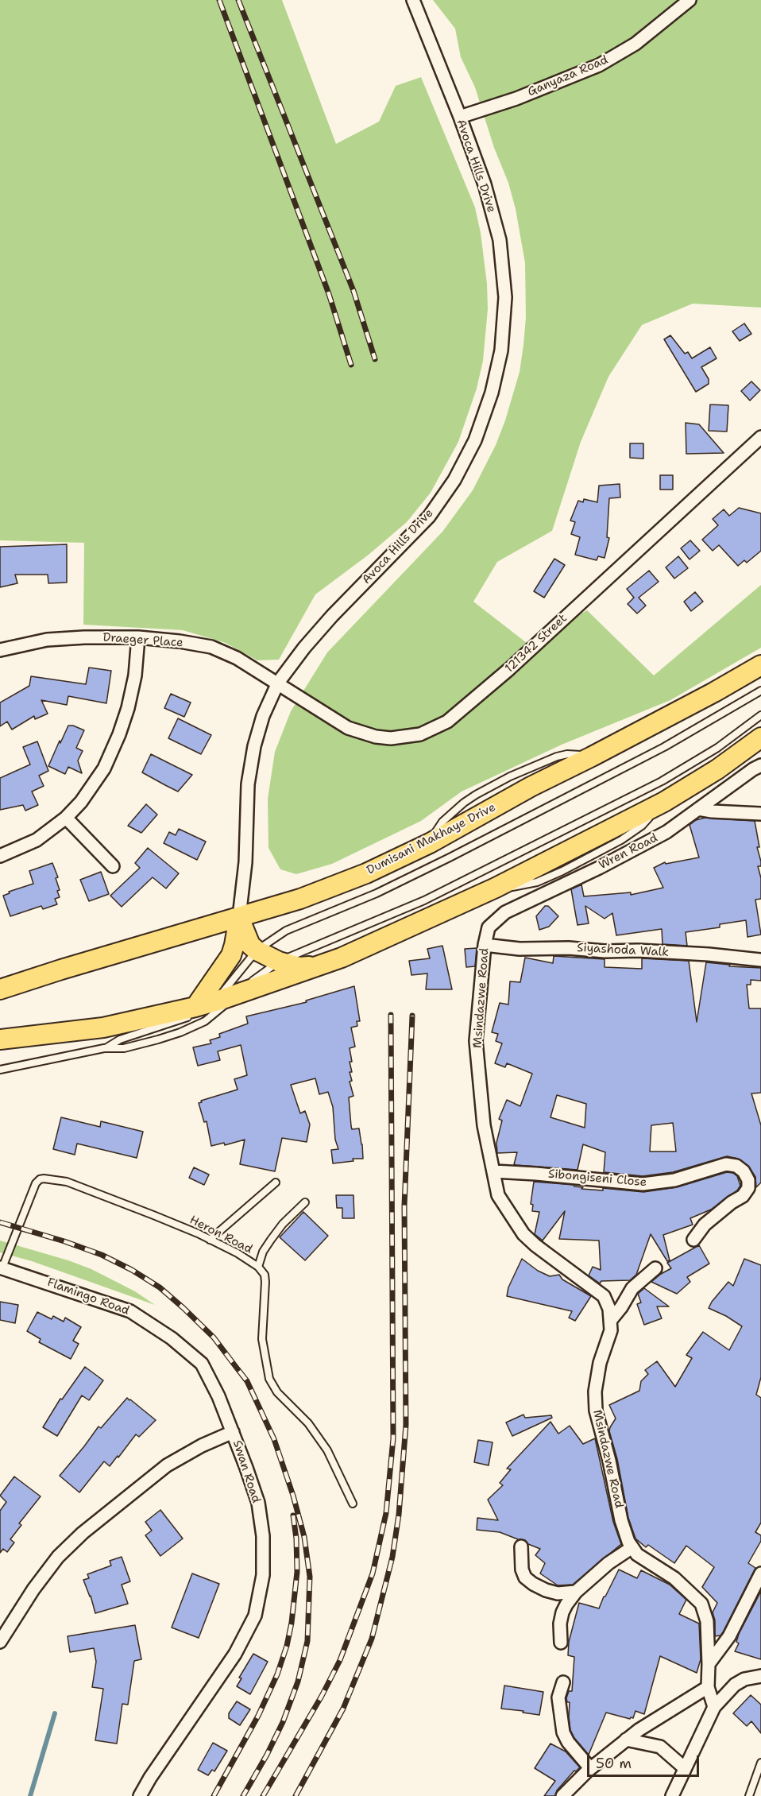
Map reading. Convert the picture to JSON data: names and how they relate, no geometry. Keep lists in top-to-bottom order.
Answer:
{
  "streets": {
    "main road": ["Dumisani Makhaye Drive"],
    "street": [
      "Ganyaza Road",
      "Avoca Hills Drive",
      "Draeger Place",
      "121342 Street",
      "Wren Road",
      "Siyashoda Walk",
      "Msindazwe Road",
      "Sibongiseni Close",
      "Flamingo Road",
      "Swan Road"
    ],
    "lane": ["Heron Road"]
  },
  "crossings": [
    ["Ganyaza Road", "Avoca Hills Drive"],
    ["Avoca Hills Drive", "Draeger Place"],
    ["Avoca Hills Drive", "121342 Street"],
    ["Avoca Hills Drive", "Dumisani Makhaye Drive"],
    ["Draeger Place", "121342 Street"],
    ["Wren Road", "Msindazwe Road"],
    ["Siyashoda Walk", "Msindazwe Road"],
    ["Msindazwe Road", "Sibongiseni Close"],
    ["Heron Road", "Flamingo Road"],
    ["Flamingo Road", "Swan Road"]
  ],
  "scale_bar": "50 m"
}
